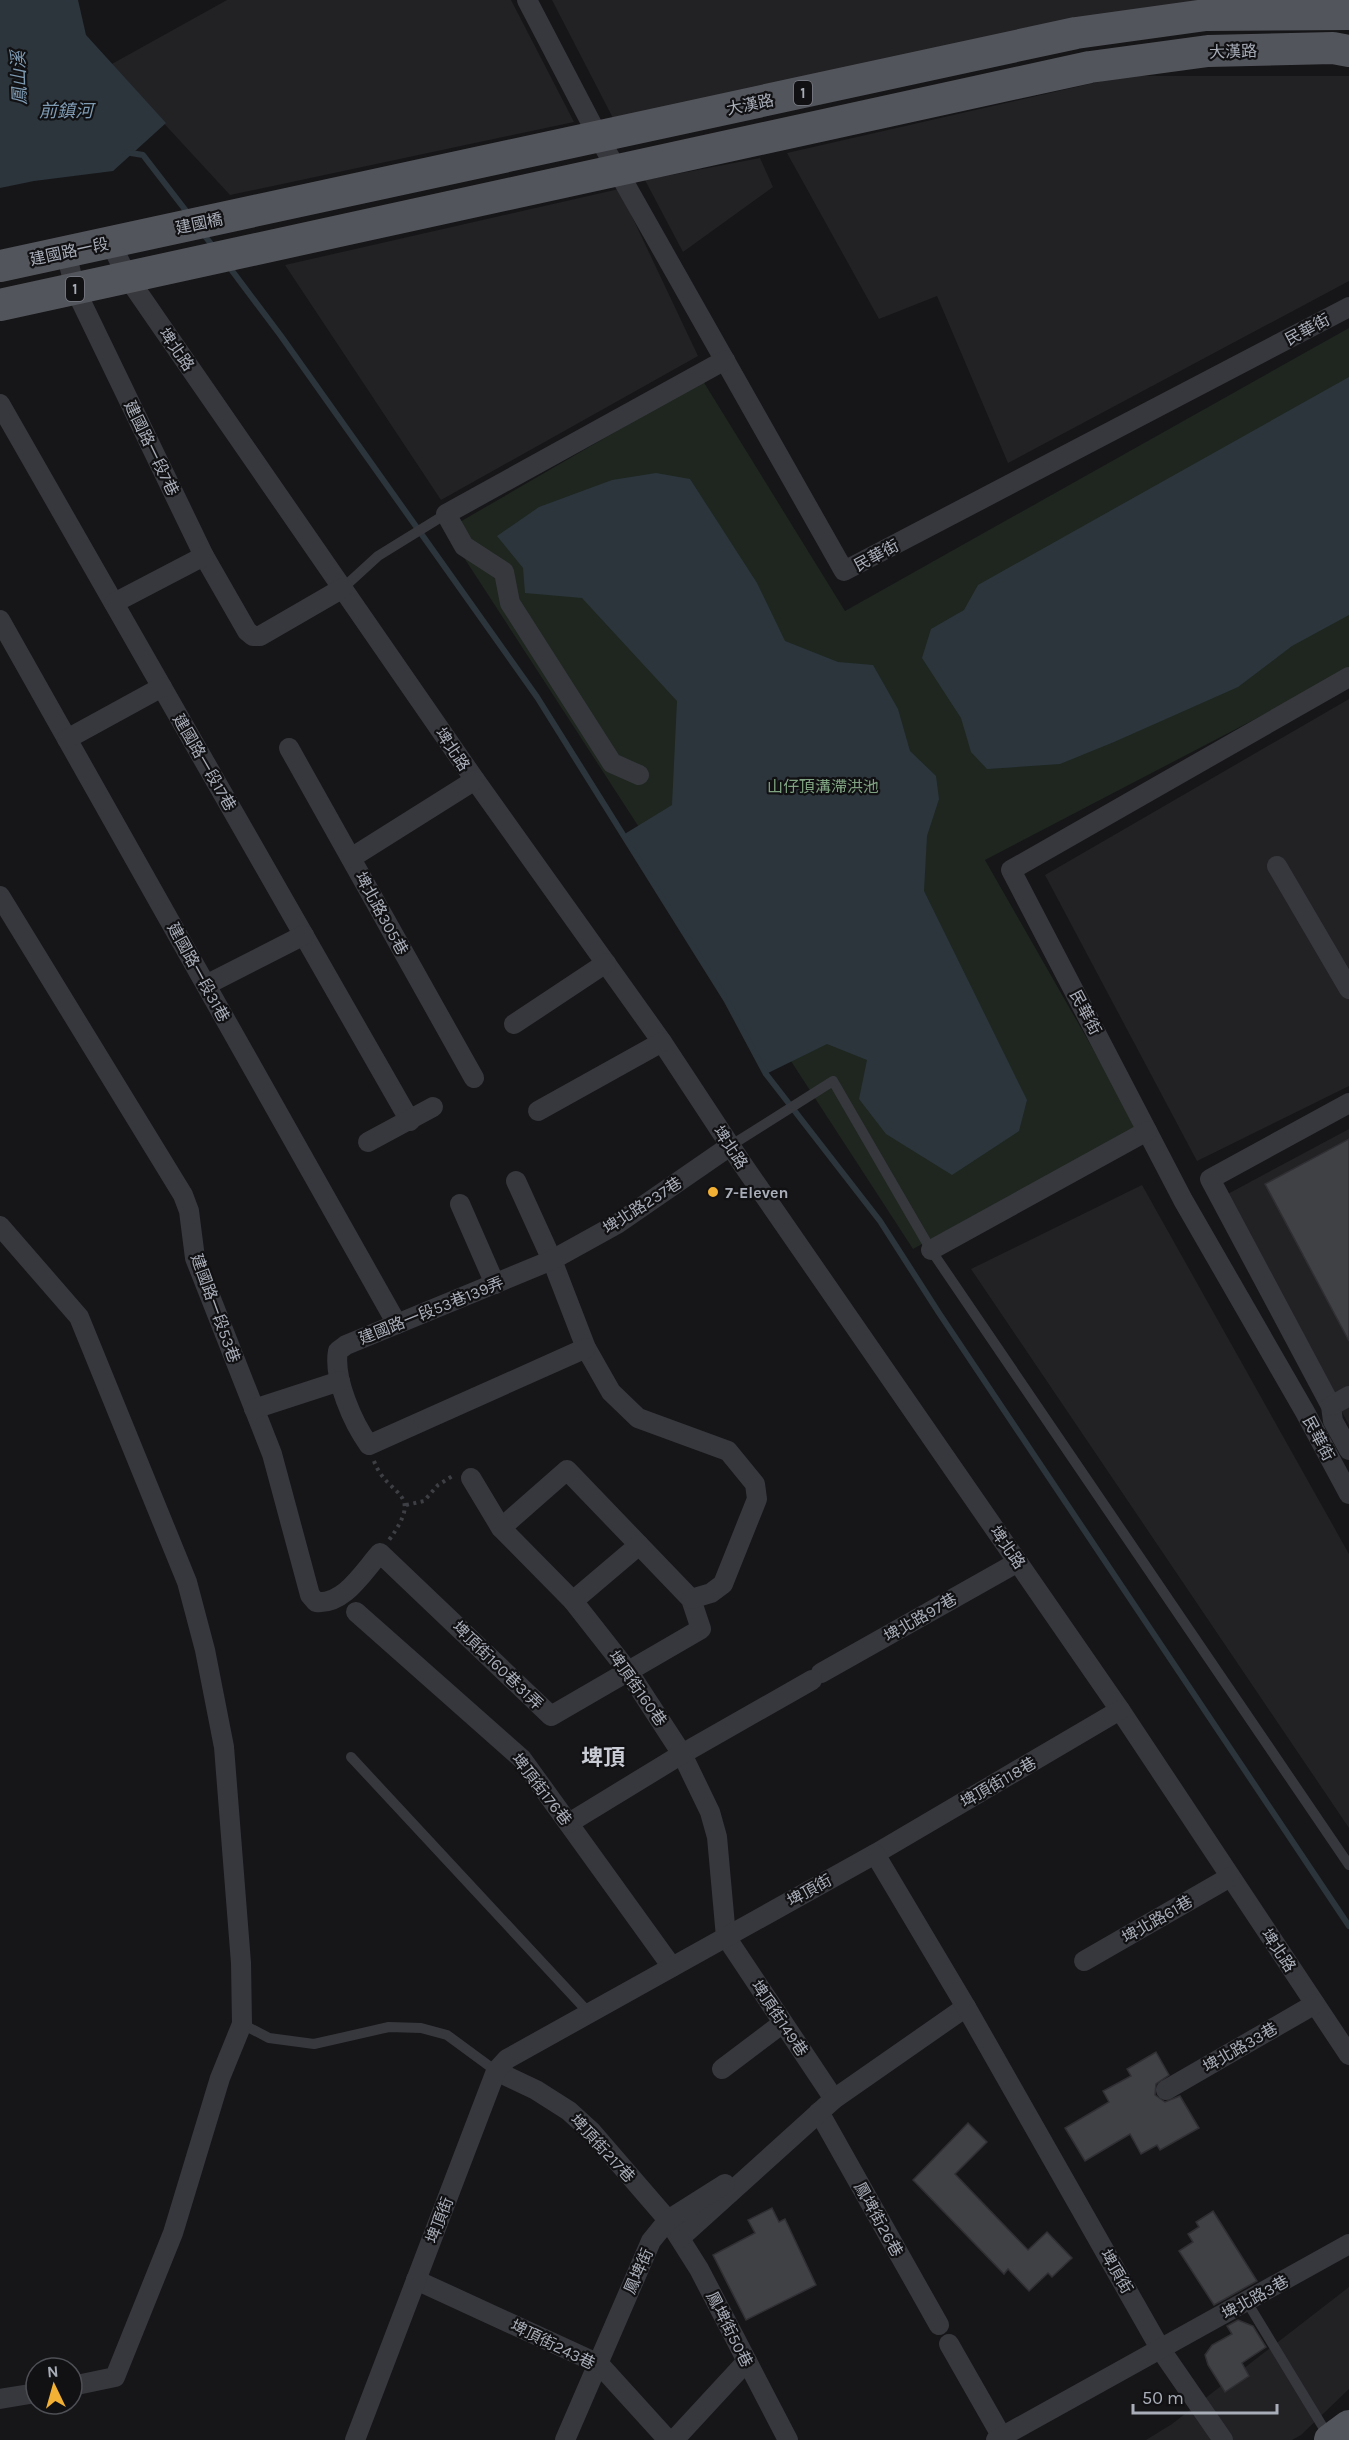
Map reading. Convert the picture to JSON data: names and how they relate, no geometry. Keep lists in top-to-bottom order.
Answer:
{
  "streets": {
    "main road": [
      "大漢路",
      "1",
      "建國橋",
      "建國路一段"
    ],
    "street": [
      "民華街",
      "埤北路",
      "建國路一段7巷",
      "建國路一段17巷",
      "埤北路305巷",
      "建國路一段31巷",
      "埤北路237巷",
      "建國路一段53巷",
      "建國路一段53巷139弄",
      "埤北路97巷",
      "埤頂街160巷31弄",
      "埤頂街160巷",
      "埤頂街118巷",
      "埤頂街176巷",
      "埤頂街",
      "埤北路61巷",
      "埤頂街149巷",
      "埤北路33巷",
      "埤頂街217巷",
      "鳳埤街26巷",
      "鳳埤街",
      "埤北路3巷",
      "鳳埤街50巷",
      "埤頂街243巷"
    ]
  },
  "crossings": [
    ["大漢路", "1"],
    ["大漢路", "建國橋"],
    ["大漢路", "民華街"],
    ["大漢路", "埤北路"],
    ["1", "埤北路"],
    ["1", "建國路一段7巷"],
    ["建國橋", "建國路一段"],
    ["建國橋", "埤北路"],
    ["建國路一段", "埤北路"],
    ["建國路一段", "建國路一段7巷"],
    ["埤北路", "建國路一段7巷"],
    ["埤北路", "埤北路237巷"],
    ["埤北路", "埤北路97巷"],
    ["埤北路", "埤頂街118巷"],
    ["埤北路", "埤北路61巷"],
    ["埤北路", "埤北路33巷"],
    ["建國路一段31巷", "建國路一段53巷139弄"],
    ["埤北路237巷", "建國路一段53巷139弄"],
    ["建國路一段53巷", "埤頂街160巷31弄"],
    ["埤北路97巷", "埤頂街160巷"],
    ["埤北路97巷", "埤頂街176巷"],
    ["埤頂街160巷31弄", "埤頂街160巷"],
    ["埤頂街160巷", "埤頂街"],
    ["埤頂街160巷", "埤頂街149巷"],
    ["埤頂街118巷", "埤頂街"],
    ["埤頂街176巷", "埤頂街"],
    ["埤頂街", "埤頂街149巷"],
    ["埤頂街", "埤頂街217巷"],
    ["埤頂街", "鳳埤街"],
    ["埤頂街", "埤北路3巷"],
    ["埤頂街", "埤頂街243巷"],
    ["埤頂街149巷", "鳳埤街"],
    ["埤頂街217巷", "鳳埤街"],
    ["埤頂街217巷", "鳳埤街50巷"],
    ["鳳埤街26巷", "鳳埤街"],
    ["鳳埤街", "鳳埤街50巷"],
    ["鳳埤街", "埤頂街243巷"]
  ],
  "districts": ["埤頂"],
  "water": ["鳳山溪", "前鎮河"],
  "parks": ["山仔頂溝滯洪池"],
  "places": ["7-Eleven"],
  "scale_bar": "50 m",
  "north": "top"
}
